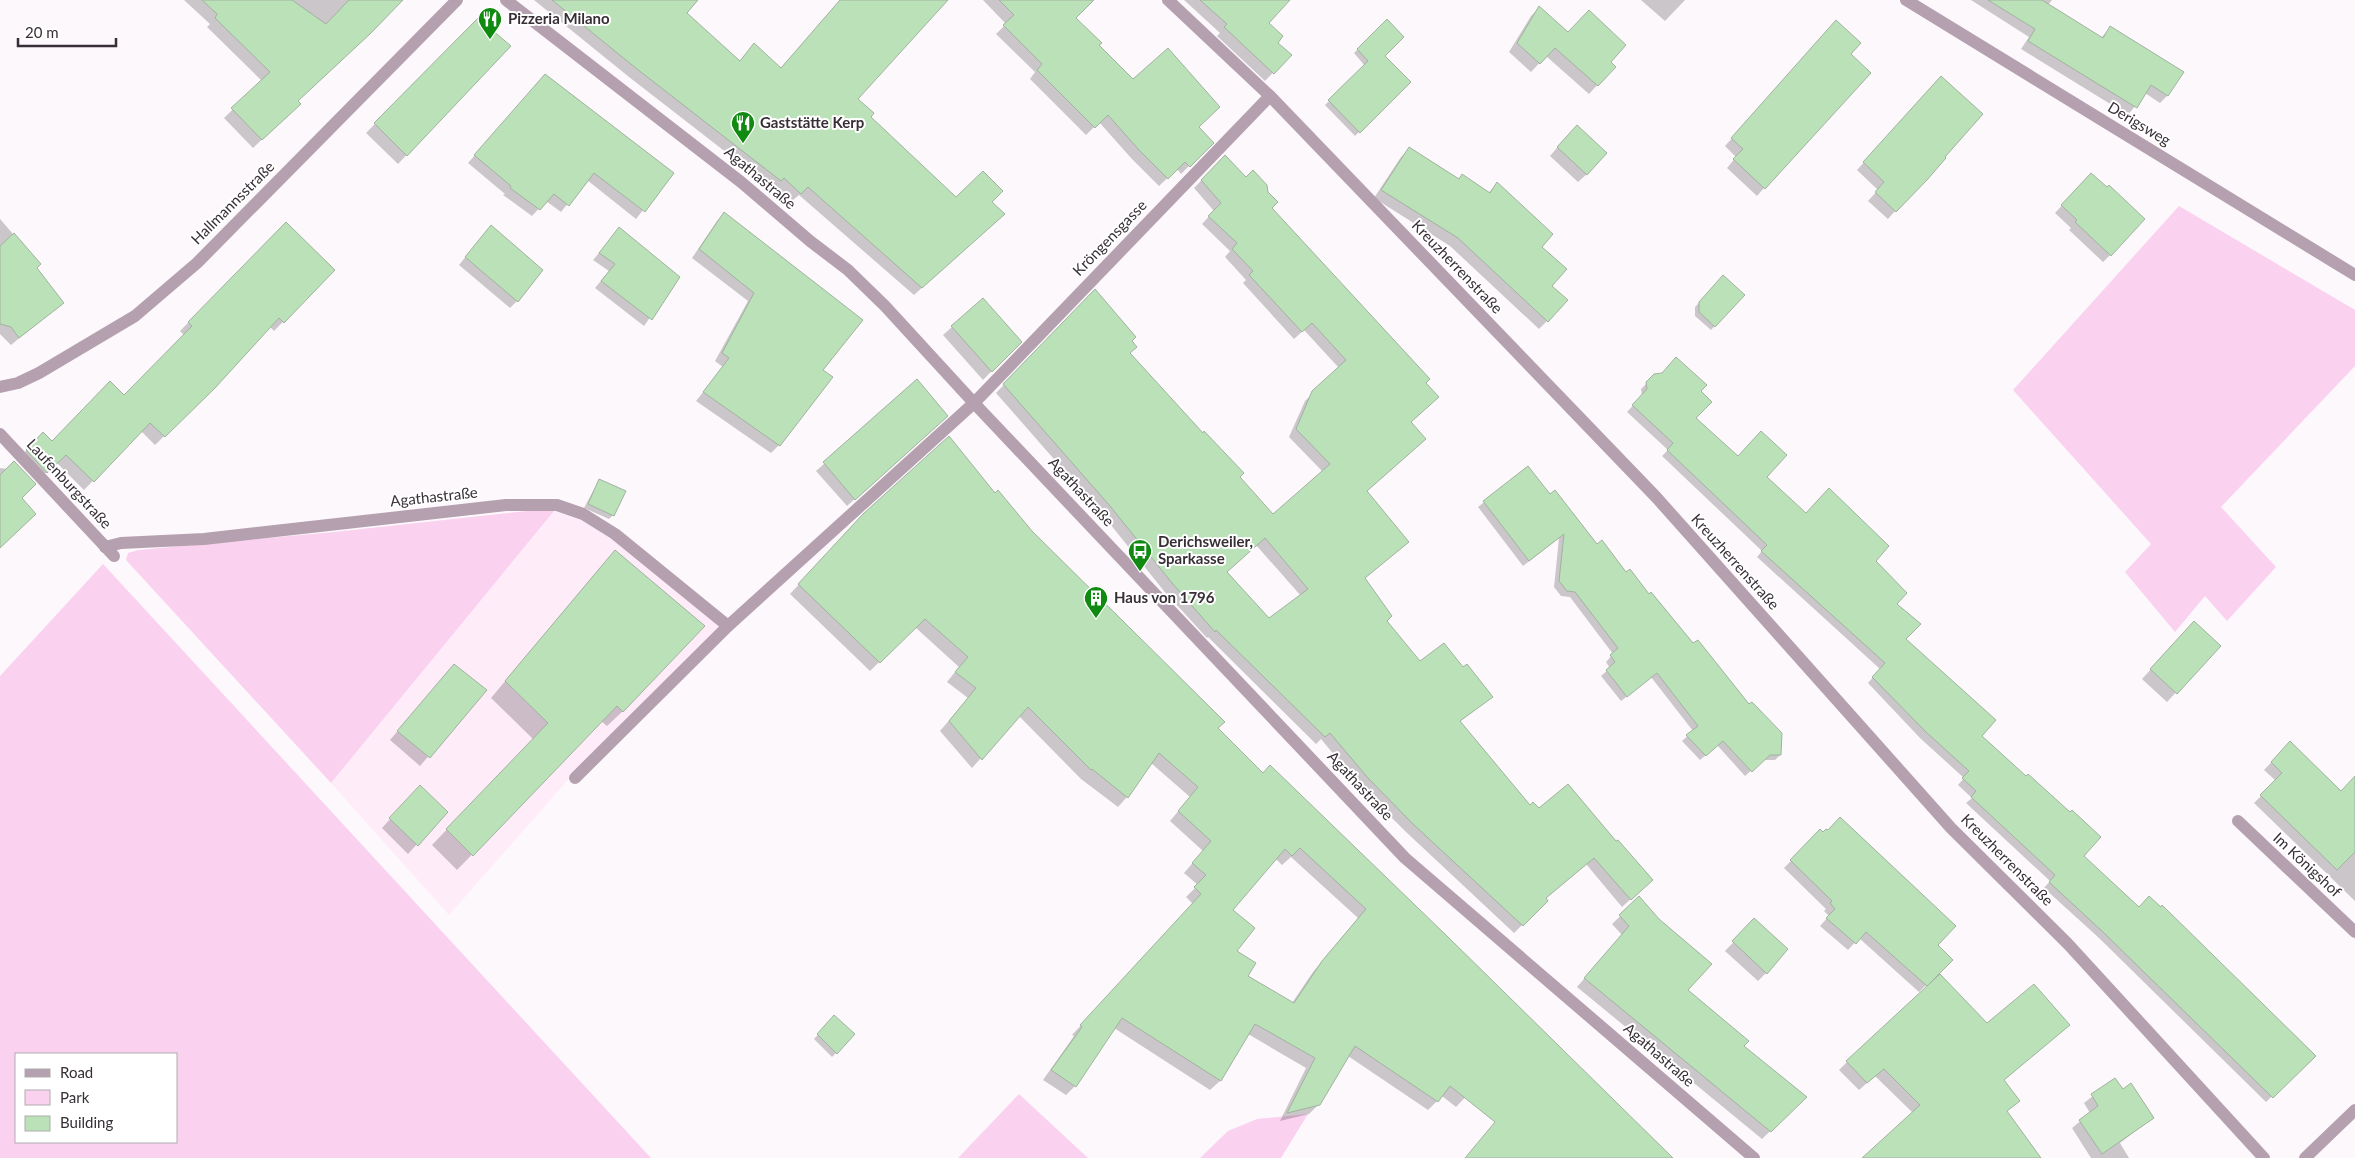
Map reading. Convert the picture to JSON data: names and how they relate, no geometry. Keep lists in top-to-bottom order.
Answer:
{
  "streets": {
    "street": [
      "Derigsweg",
      "Agathastraße",
      "Hallmannsstraße",
      "Kröngensgasse",
      "Kreuzherrenstraße",
      "Laufenburgstraße",
      "Im Königshof"
    ]
  },
  "crossings": [
    ["Agathastraße", "Kröngensgasse"],
    ["Agathastraße", "Laufenburgstraße"],
    ["Kröngensgasse", "Kreuzherrenstraße"]
  ],
  "places": {
    "restaurant": ["Pizzeria Milano", "Gaststätte Kerp"],
    "bus stop": ["Derichsweiler, Sparkasse"],
    "building": ["Haus von 1796"]
  },
  "legend": ["Road", "Park", "Building"],
  "scale_bar": "20 m"
}
